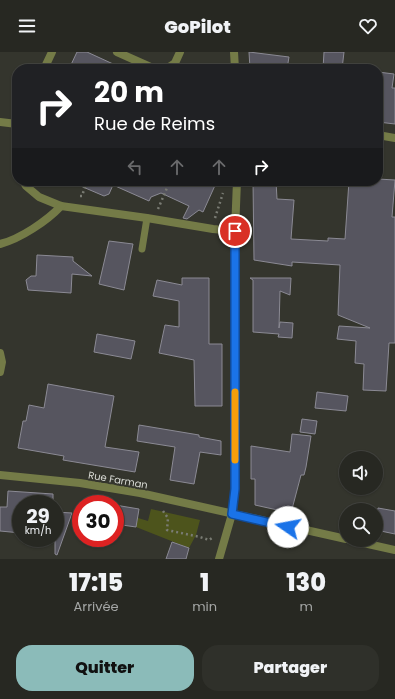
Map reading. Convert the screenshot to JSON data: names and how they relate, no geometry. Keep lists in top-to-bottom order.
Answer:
{
  "streets": {
    "street": ["Rue Farman"]
  },
  "page": {
    "header": "GoPilot",
    "turn": ["20 m", "Rue de Reims"],
    "speed": "29 km/h",
    "limit": "30",
    "eta": [
      "17:15",
      "Arrivée",
      "1",
      "min",
      "130",
      "m"
    ],
    "buttons": ["Quitter", "Partager"]
  }
}
